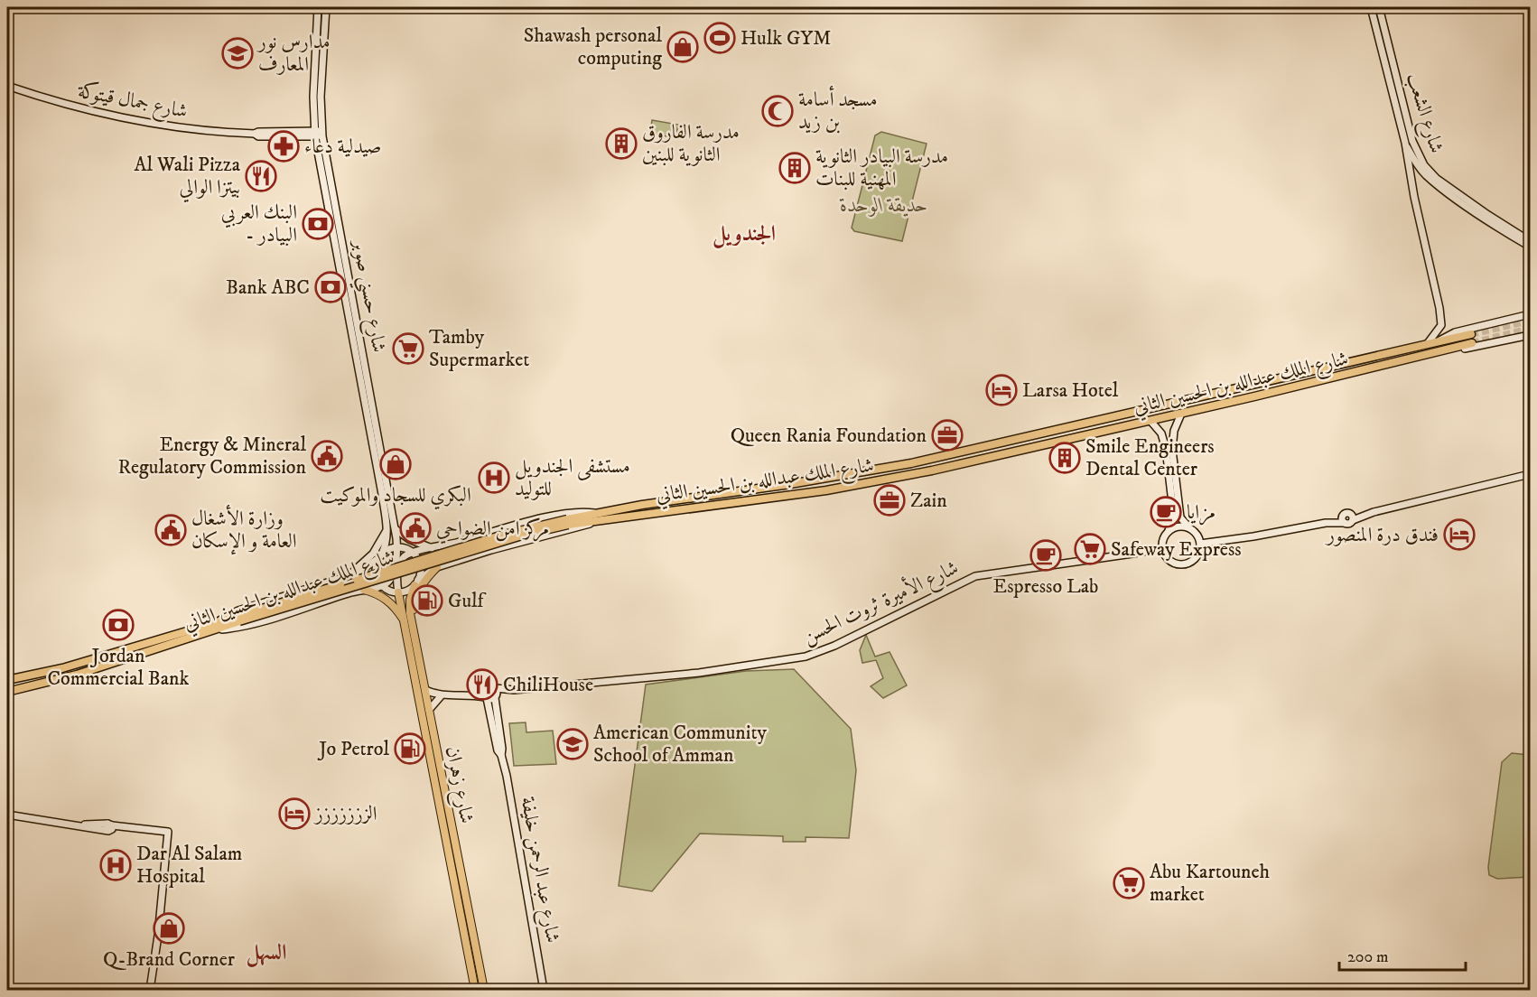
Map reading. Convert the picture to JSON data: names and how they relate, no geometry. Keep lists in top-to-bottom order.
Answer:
{
  "streets": {
    "highway": ["شارع الملك عبدالله بن الحسين الثاني"],
    "main road": ["شارع زهران"],
    "street": [
      "شارع جمال قيتوكة",
      "شارع الشعب",
      "شارع حسني صوبر",
      "شارع الأميرة ثروت الحسن",
      "شارع عبد الرحمن خليفة"
    ]
  },
  "crossings": [
    ["شارع جمال قيتوكة", "شارع حسني صوبر"],
    ["شارع الشعب", "شارع الملك عبدالله بن الحسين الثاني"],
    ["شارع الأميرة ثروت الحسن", "شارع عبد الرحمن خليفة"]
  ],
  "districts": ["الجندويل", "السهل"],
  "parks": ["حديقة الوحدة"],
  "places": {
    "sports": ["Hulk GYM"],
    "shop": ["Shawash personal computing", "البكري للسجاد والموكيت", "Q-Brand Corner"],
    "school or university": ["مدارس نور المعارف", "American Community School of Amman"],
    "mosque": ["مسجد أسامة بن زيد"],
    "building": ["مدرسة الفاروق الثانوية للبنين", "مدرسة البيادر الثانوية المهنية للبنات", "Smile Engineers Dental Center"],
    "pharmacy": ["صيدلية دعاء"],
    "restaurant": ["Al Wali Pizza بيتزا الوالي", "ChiliHouse"],
    "bank": ["البنك العربي - البيادر", "Bank ABC", "Jordan Commercial Bank"],
    "supermarket": ["Tamby Supermarket", "Safeway Express", "Abu Kartouneh market"],
    "hotel": ["Larsa Hotel", "فندق درة المنصور", "الززززززز"],
    "office": ["Queen Rania Foundation", "Zain"],
    "public building": ["Energy & Mineral Regulatory Commission", "مركز امن الضواحي", "وزارة الأشغال العامة و الإسكان"],
    "hospital": ["مستشفى الجندويل للتوليد", "Dar Al Salam Hospital"],
    "cafe": ["مزايا", "Espresso Lab"],
    "fuel station": ["Gulf", "Jo Petrol"]
  },
  "scale_bar": "200 m"
}
